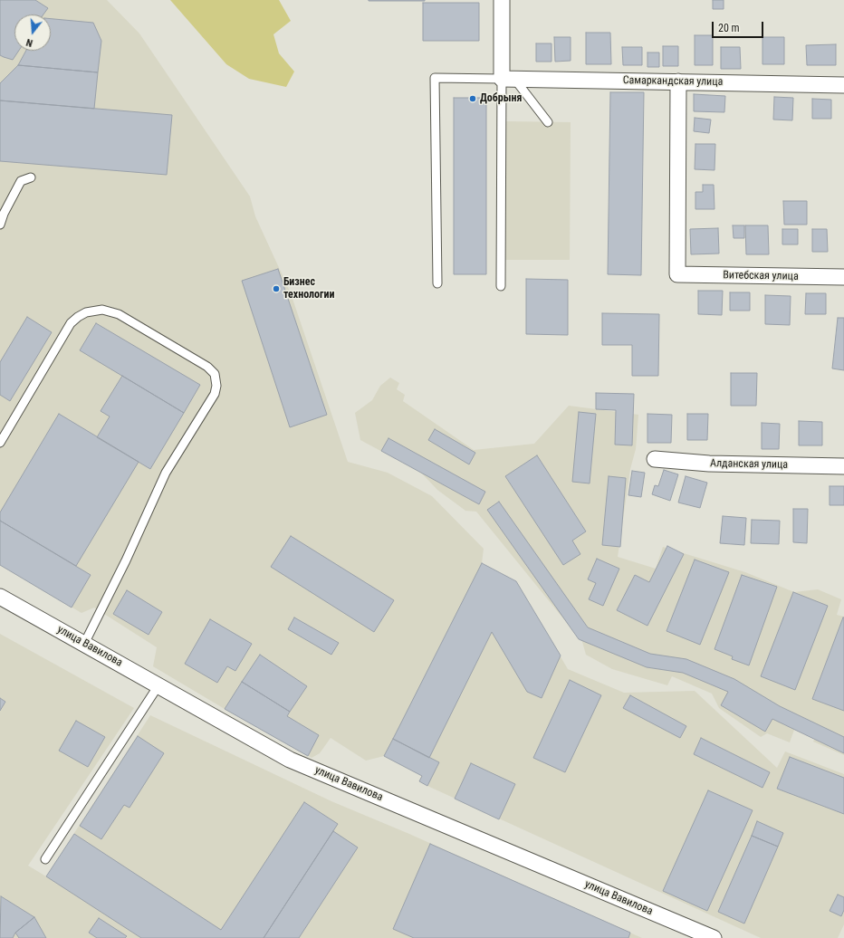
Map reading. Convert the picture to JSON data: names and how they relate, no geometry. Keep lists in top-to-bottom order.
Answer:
{
  "streets": {
    "street": [
      "Самаркандская улица",
      "Витебская улица",
      "Алданская улица",
      "улица Вавилова"
    ]
  },
  "crossings": [
    ["Самаркандская улица", "Витебская улица"]
  ],
  "places": ["Добрыня", "Бизнес технологии"],
  "scale_bar": "20 m",
  "north": "bottom"
}
